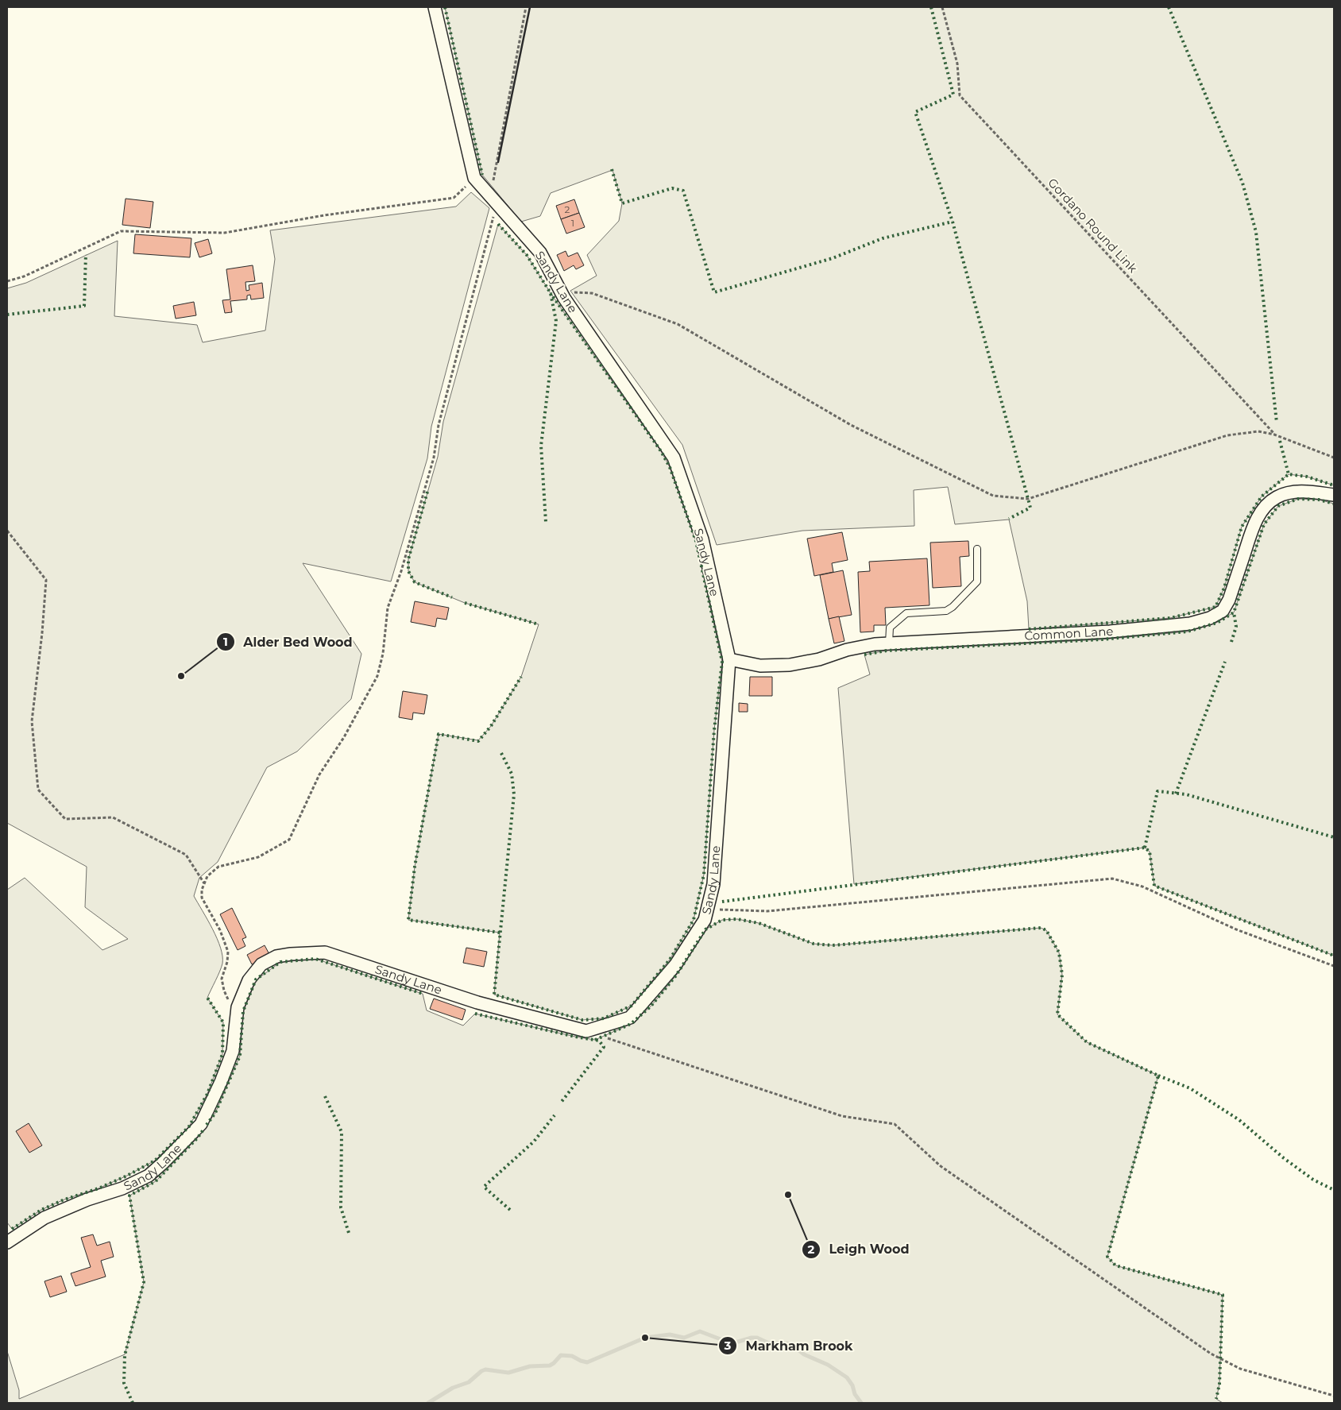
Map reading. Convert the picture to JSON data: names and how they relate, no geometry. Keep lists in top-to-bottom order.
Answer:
{
  "streets": {
    "street": ["Sandy Lane", "Common Lane"],
    "path": ["Gordano Round Link"]
  },
  "crossings": [
    ["Sandy Lane", "Common Lane"]
  ],
  "places": ["Alder Bed Wood", "Leigh Wood", "Markham Brook"],
  "house_numbers": ["2", "1"]
}
